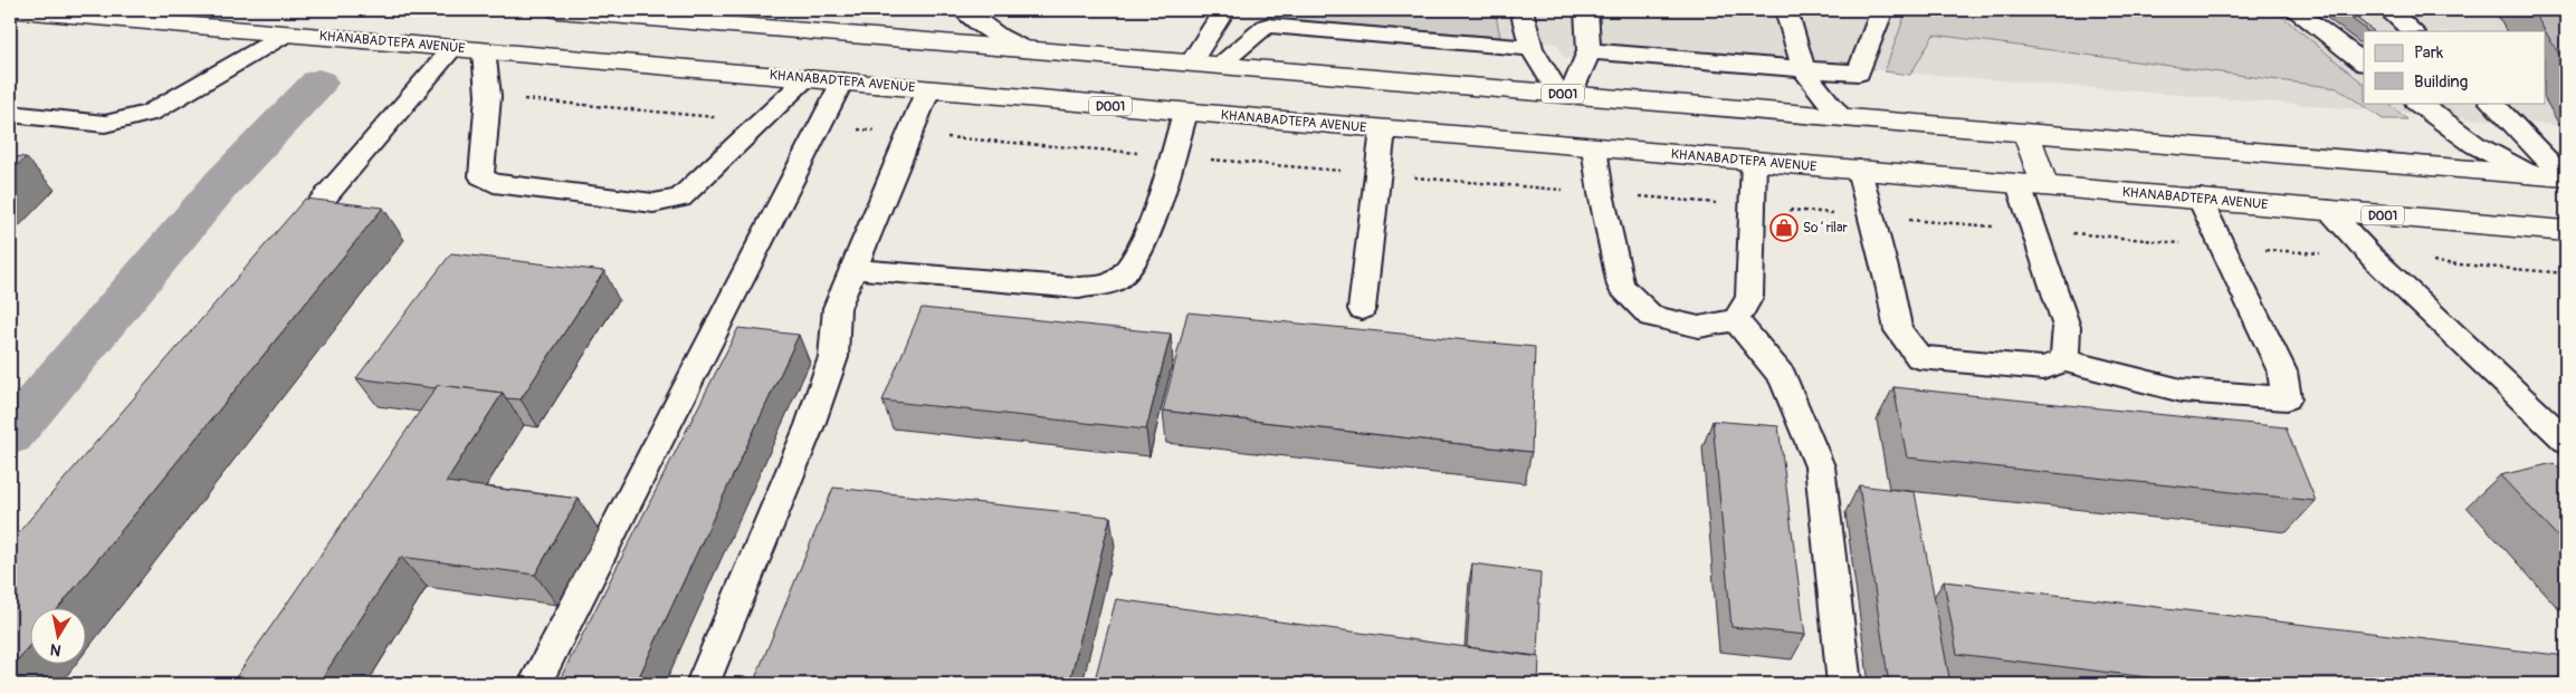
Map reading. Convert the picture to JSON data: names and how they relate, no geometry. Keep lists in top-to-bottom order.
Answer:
{
  "streets": {
    "highway": ["KHANABADTEPA AVENUE", "D001"]
  },
  "places": {
    "shop": ["Soʻrilar"]
  },
  "legend": ["Park", "Building"],
  "north": "bottom"
}
